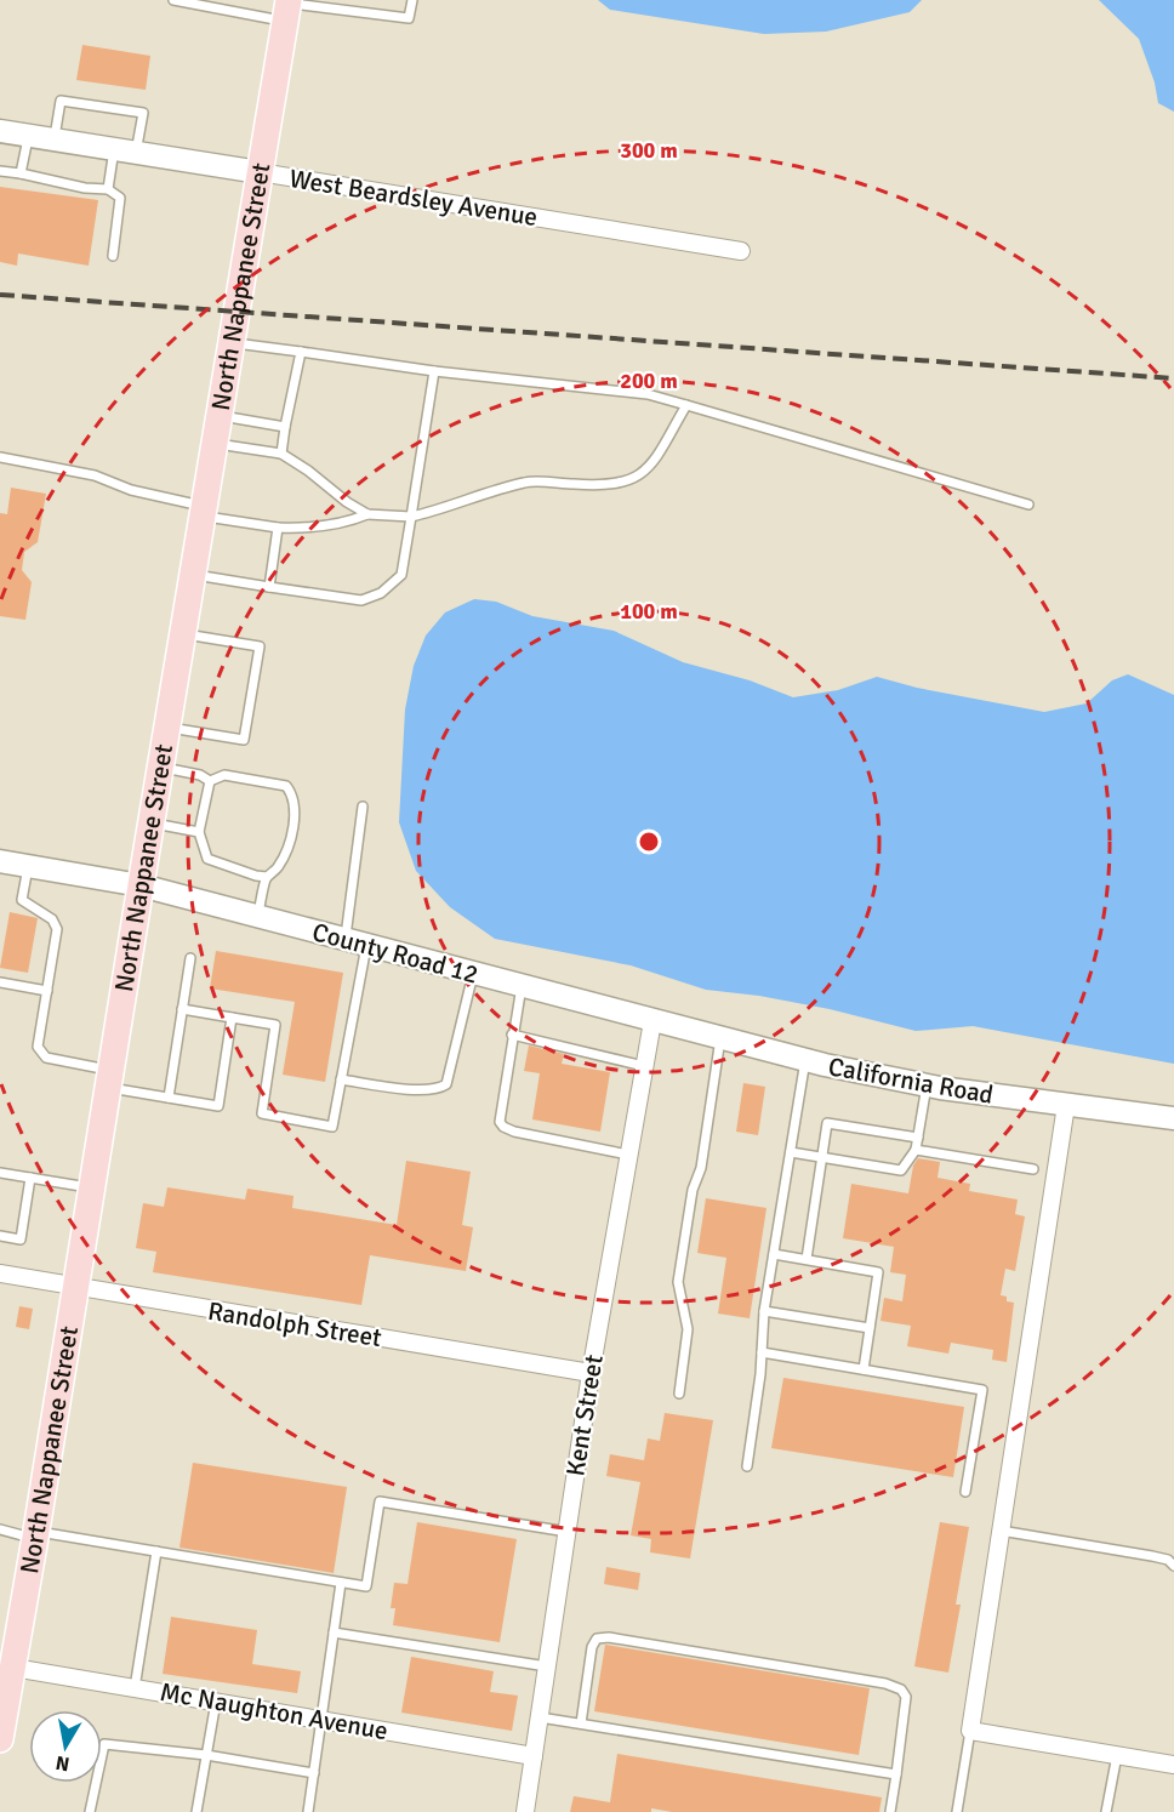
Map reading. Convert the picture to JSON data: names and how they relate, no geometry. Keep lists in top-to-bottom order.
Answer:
{
  "streets": {
    "main road": [
      "West Beardsley Avenue",
      "North Nappanee Street",
      "County Road 12",
      "California Road"
    ],
    "street": ["Randolph Street", "Kent Street", "Mc Naughton Avenue"]
  },
  "crossings": [
    ["West Beardsley Avenue", "North Nappanee Street"],
    ["North Nappanee Street", "County Road 12"],
    ["North Nappanee Street", "Randolph Street"],
    ["North Nappanee Street", "Mc Naughton Avenue"],
    ["County Road 12", "California Road"],
    ["County Road 12", "Kent Street"],
    ["California Road", "Kent Street"],
    ["Randolph Street", "Kent Street"],
    ["Kent Street", "Mc Naughton Avenue"]
  ],
  "north": "bottom",
  "rings": ["300 m", "200 m", "100 m"]
}
